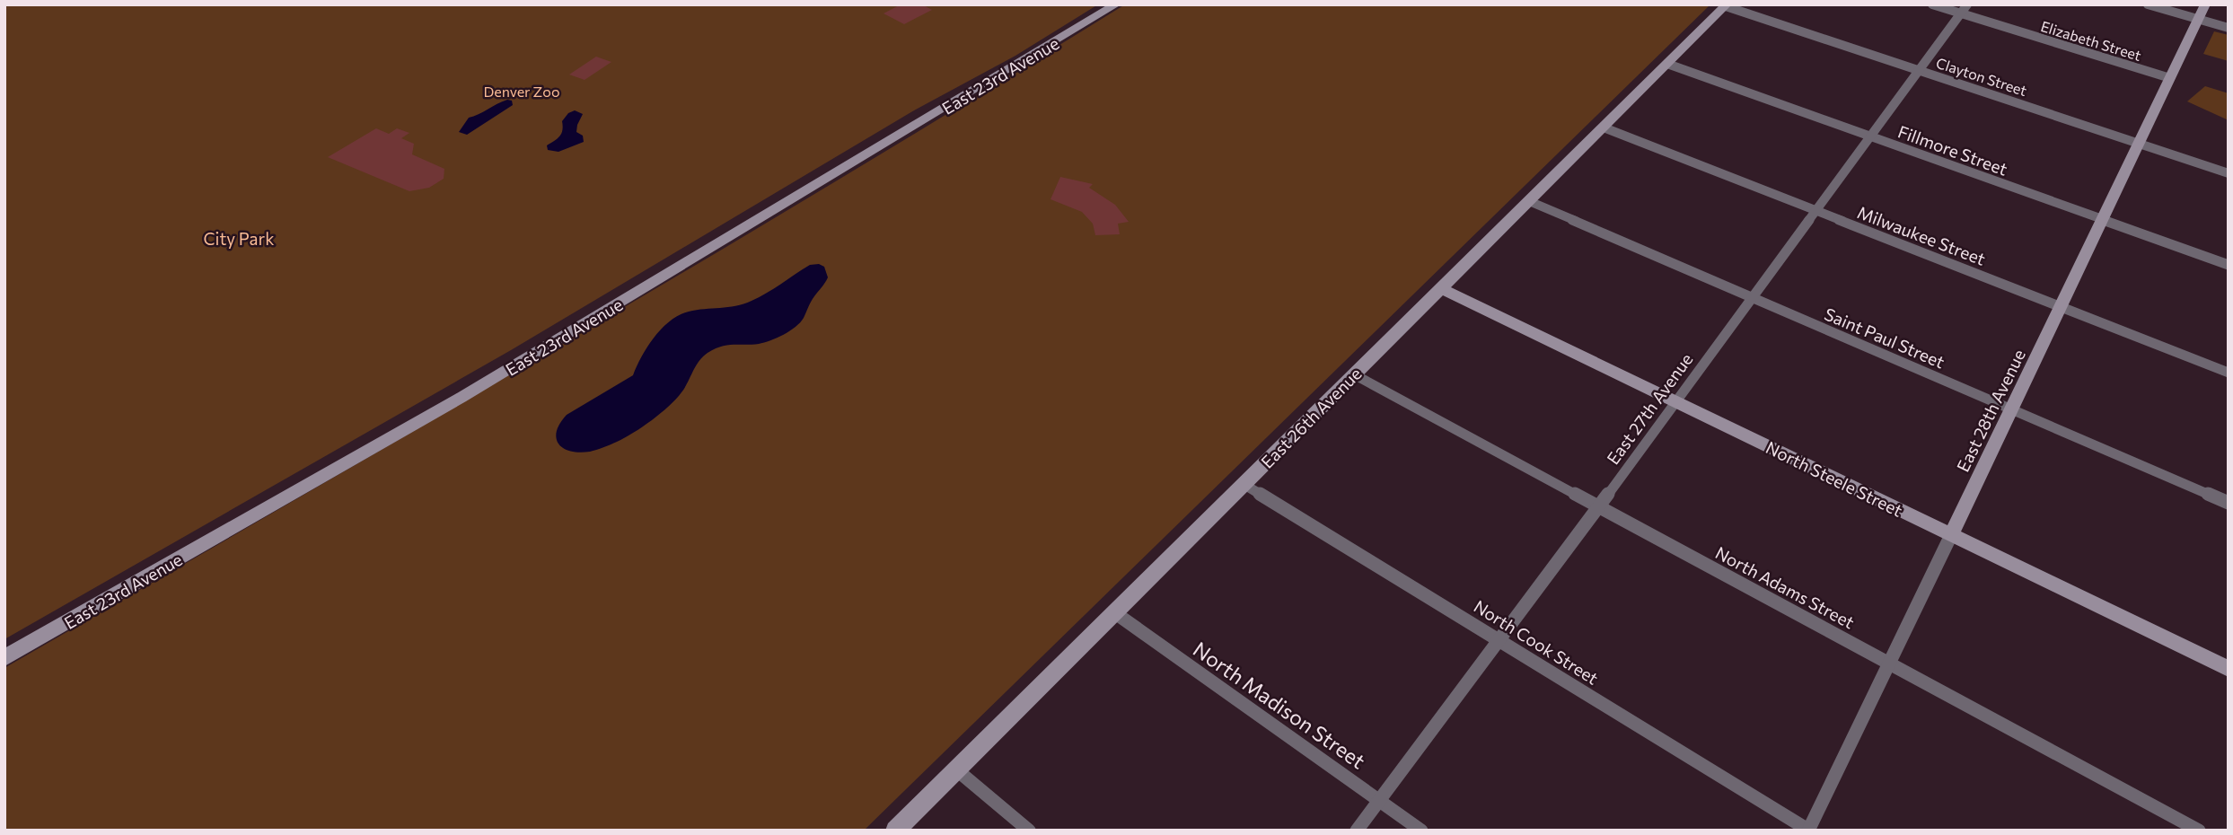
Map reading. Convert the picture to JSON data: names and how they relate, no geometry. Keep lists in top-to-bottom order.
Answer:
{
  "streets": {
    "street": [
      "Elizabeth Street",
      "East 23rd Avenue",
      "Clayton Street",
      "Fillmore Street",
      "Milwaukee Street",
      "Saint Paul Street",
      "East 27th Avenue",
      "East 28th Avenue",
      "East 26th Avenue",
      "North Steele Street",
      "North Adams Street",
      "North Cook Street",
      "North Madison Street"
    ]
  },
  "crossings": [
    ["Elizabeth Street", "East 27th Avenue"],
    ["Elizabeth Street", "East 28th Avenue"],
    ["Clayton Street", "East 27th Avenue"],
    ["Clayton Street", "East 28th Avenue"],
    ["Clayton Street", "East 26th Avenue"],
    ["Fillmore Street", "East 27th Avenue"],
    ["Fillmore Street", "East 28th Avenue"],
    ["Fillmore Street", "East 26th Avenue"],
    ["Milwaukee Street", "East 27th Avenue"],
    ["Milwaukee Street", "East 28th Avenue"],
    ["Milwaukee Street", "East 26th Avenue"],
    ["Saint Paul Street", "East 27th Avenue"],
    ["Saint Paul Street", "East 28th Avenue"],
    ["Saint Paul Street", "East 26th Avenue"],
    ["East 27th Avenue", "North Steele Street"],
    ["East 27th Avenue", "North Adams Street"],
    ["East 27th Avenue", "North Cook Street"],
    ["East 27th Avenue", "North Madison Street"],
    ["East 28th Avenue", "North Steele Street"],
    ["East 28th Avenue", "North Adams Street"],
    ["East 28th Avenue", "North Cook Street"],
    ["East 26th Avenue", "North Steele Street"],
    ["East 26th Avenue", "North Adams Street"],
    ["East 26th Avenue", "North Cook Street"],
    ["East 26th Avenue", "North Madison Street"]
  ],
  "parks": ["Denver Zoo", "City Park"]
}
